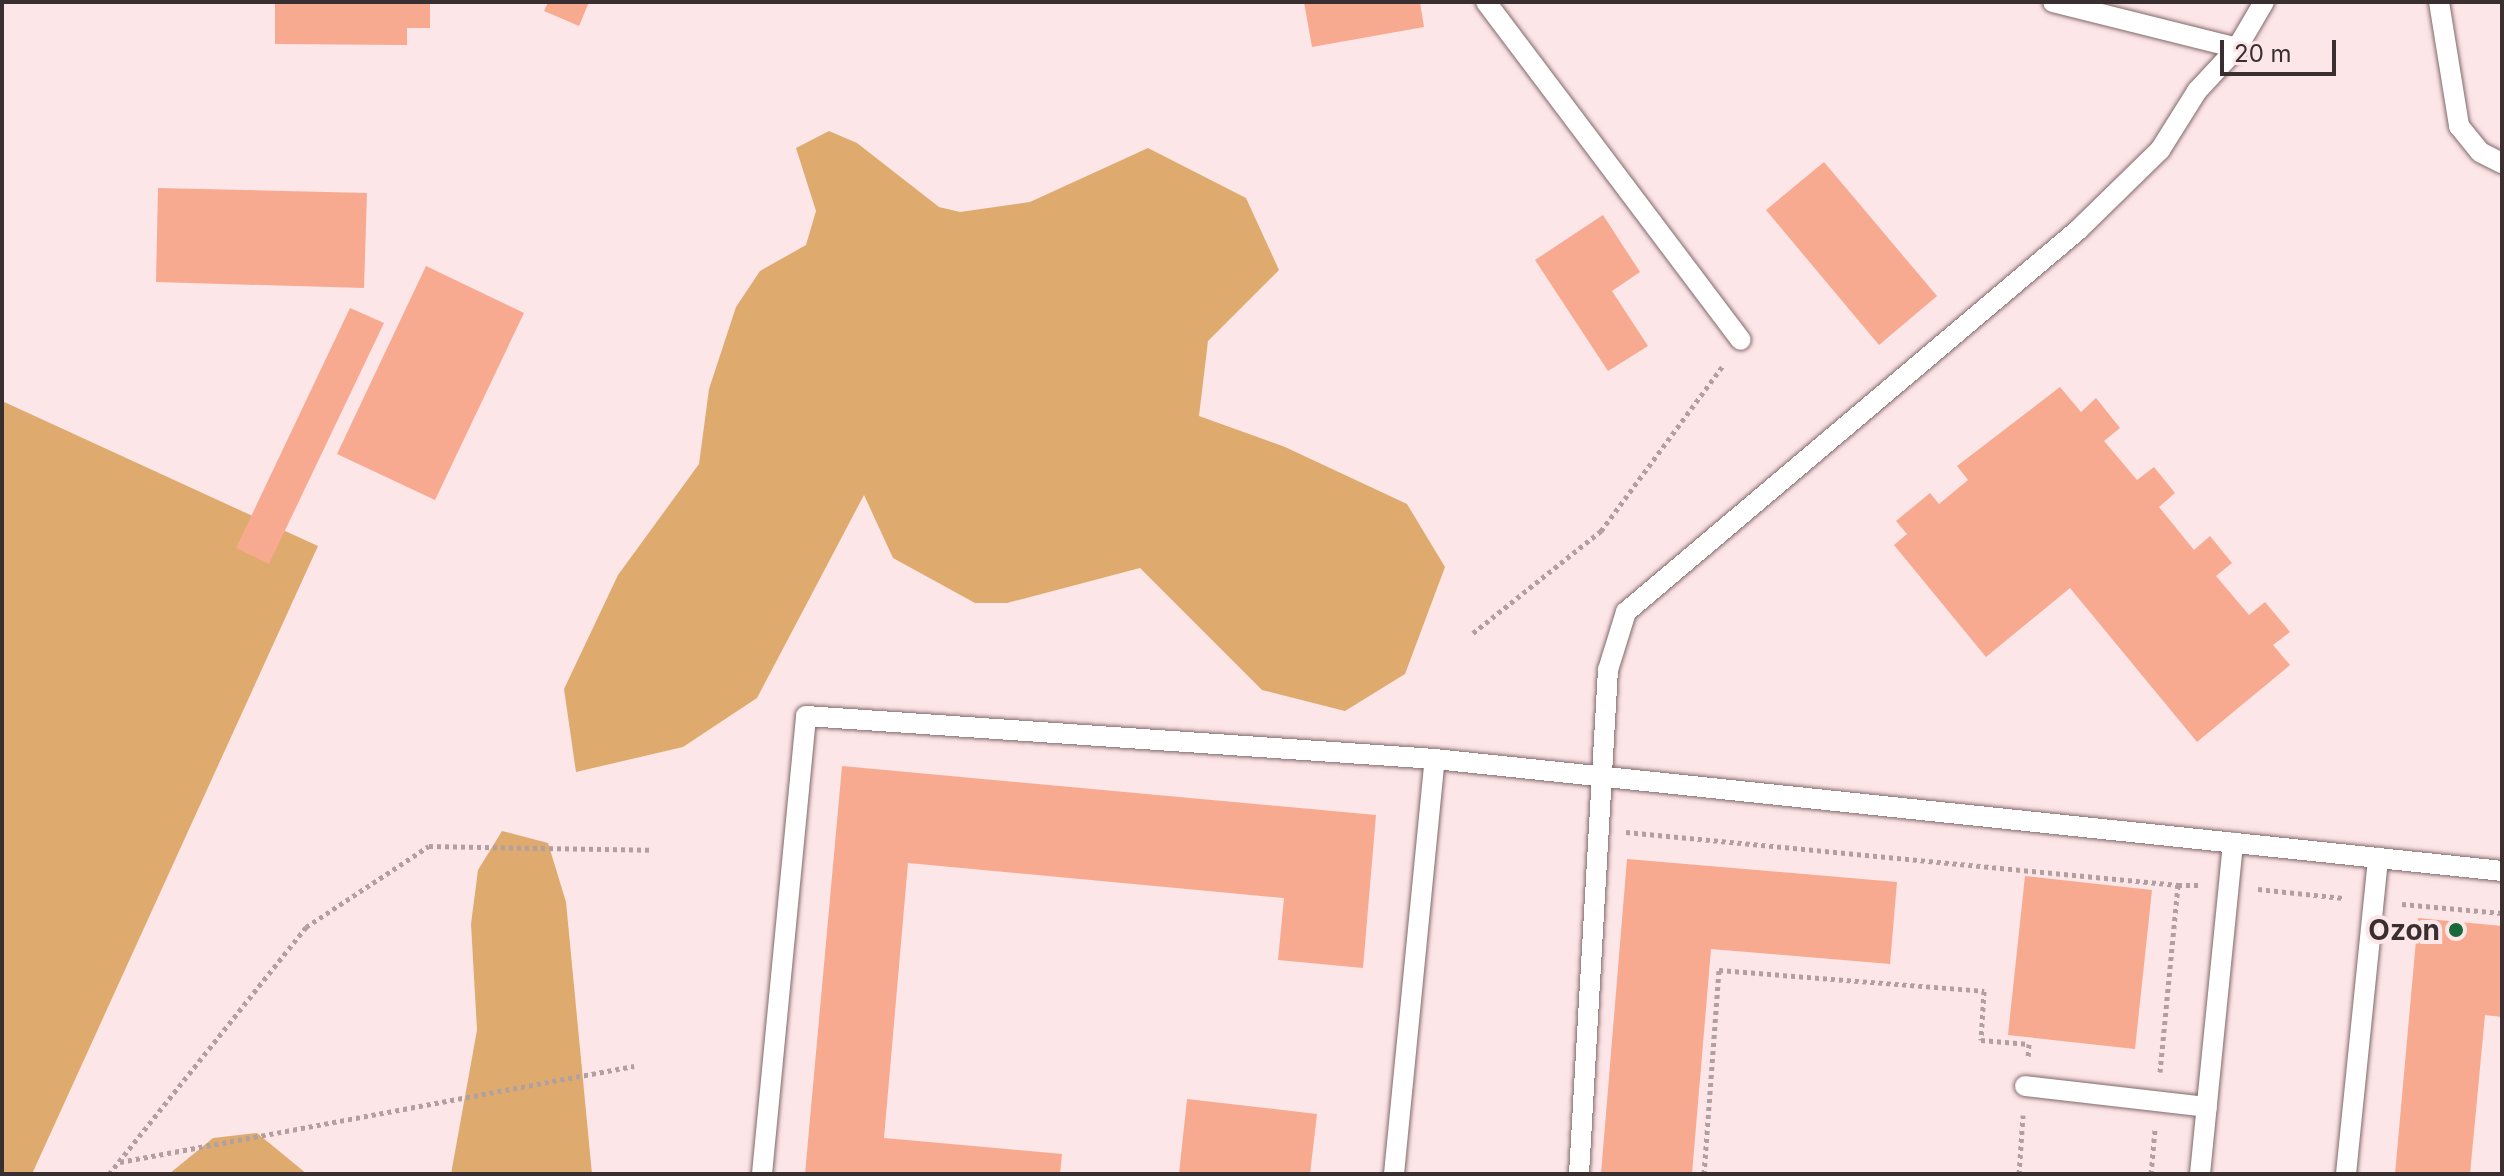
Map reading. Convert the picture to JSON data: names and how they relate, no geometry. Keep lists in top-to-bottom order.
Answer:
{
  "places": ["Ozon"],
  "scale_bar": "20 m"
}
